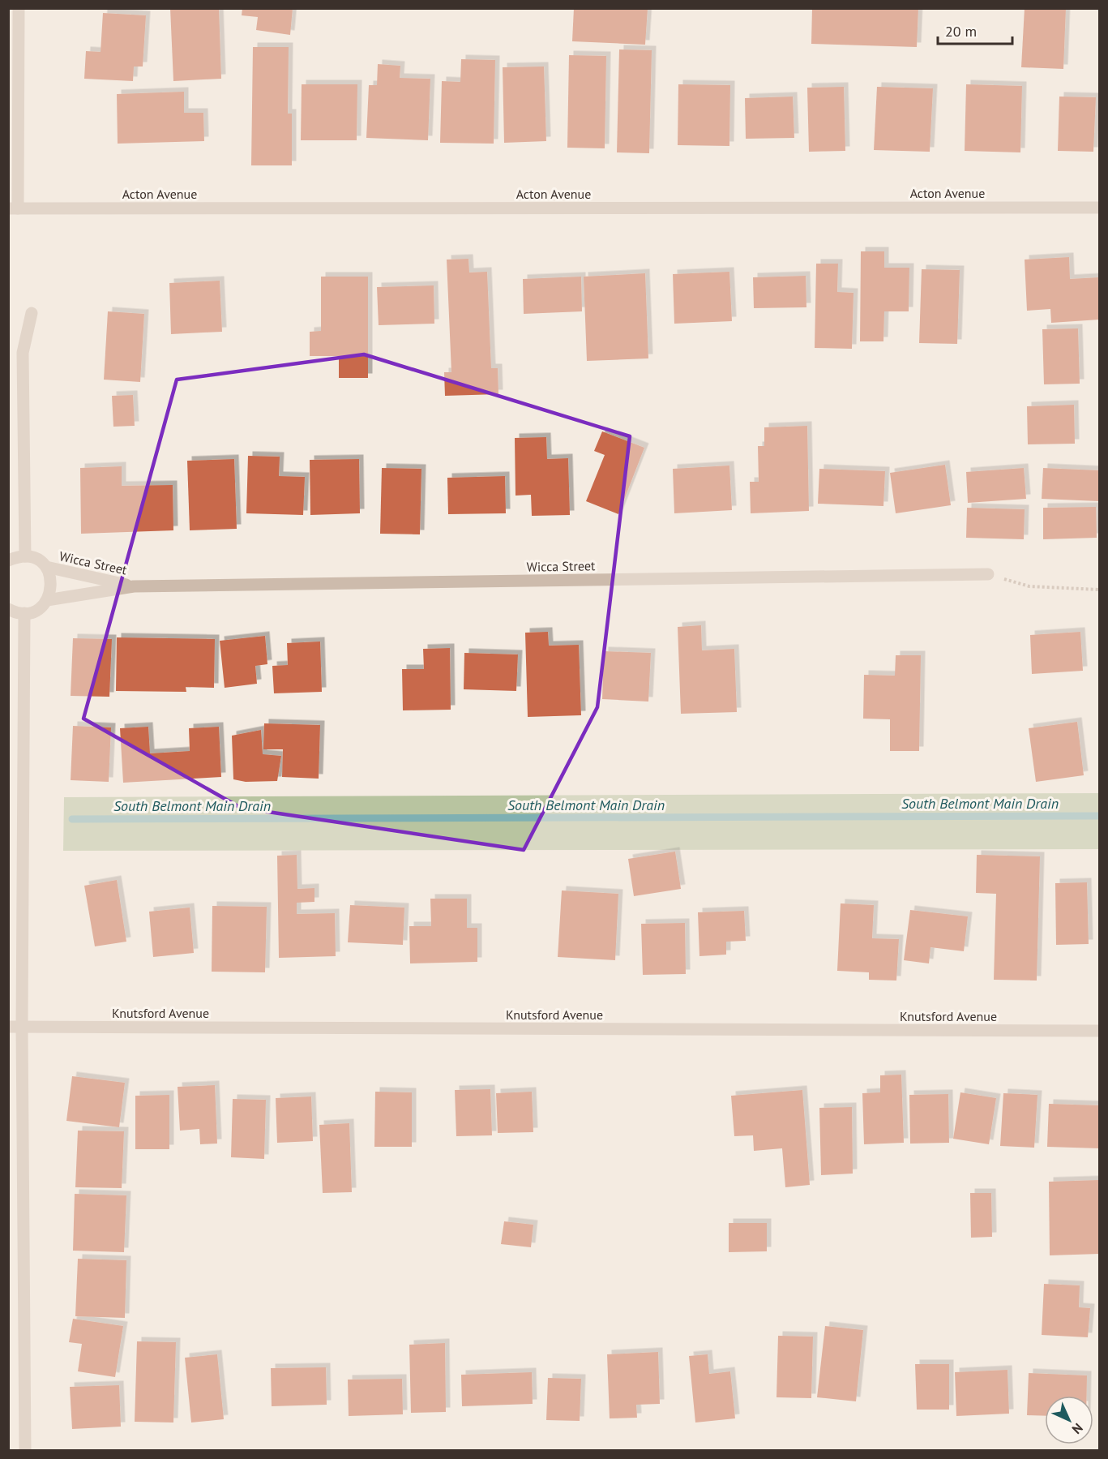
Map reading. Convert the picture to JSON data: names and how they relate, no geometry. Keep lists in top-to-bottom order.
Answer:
{
  "streets": {
    "street": ["Acton Avenue", "Wicca Street", "Knutsford Avenue"]
  },
  "water": ["South Belmont Main Drain"],
  "scale_bar": "20 m",
  "north": "bottom right"
}
